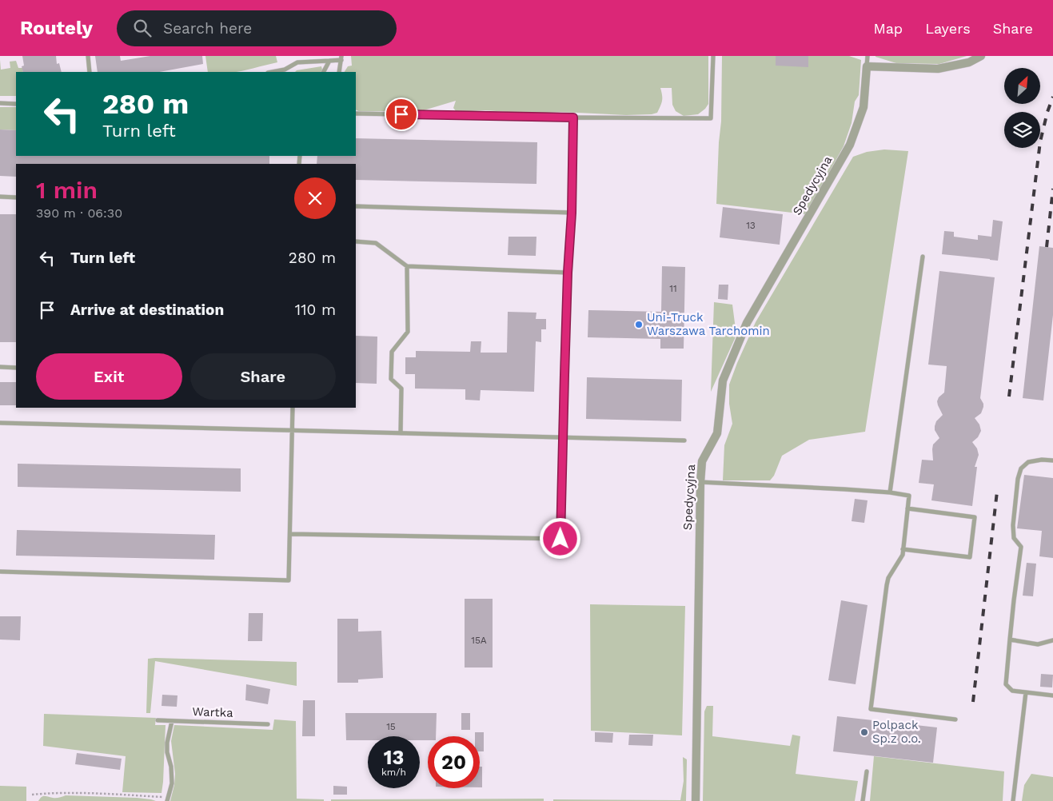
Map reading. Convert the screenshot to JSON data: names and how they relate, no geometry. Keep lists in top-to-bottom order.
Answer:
{
  "streets": {
    "street": ["Spedycyjna"],
    "lane": ["Wartka"]
  },
  "places": ["Uni-Truck Warszawa Tarchomin", "Polpack Sp.z o.o."],
  "house_numbers": [
    "13",
    "11",
    "15A",
    "15"
  ],
  "north": "top right",
  "page": {
    "header": "Routely",
    "search": "Search here",
    "nav": ["Map", "Layers", "Share"],
    "turn": ["280 m", "Turn left"],
    "heading": ["1 min", "390 m · 06:30"],
    "list": [
      {
        "name": "Turn left",
        "value": "280 m"
      },
      {
        "name": "Arrive at destination",
        "value": "110 m"
      }
    ],
    "buttons": ["Exit", "Share"],
    "speed": "13 km/h",
    "limit": "20"
  }
}
